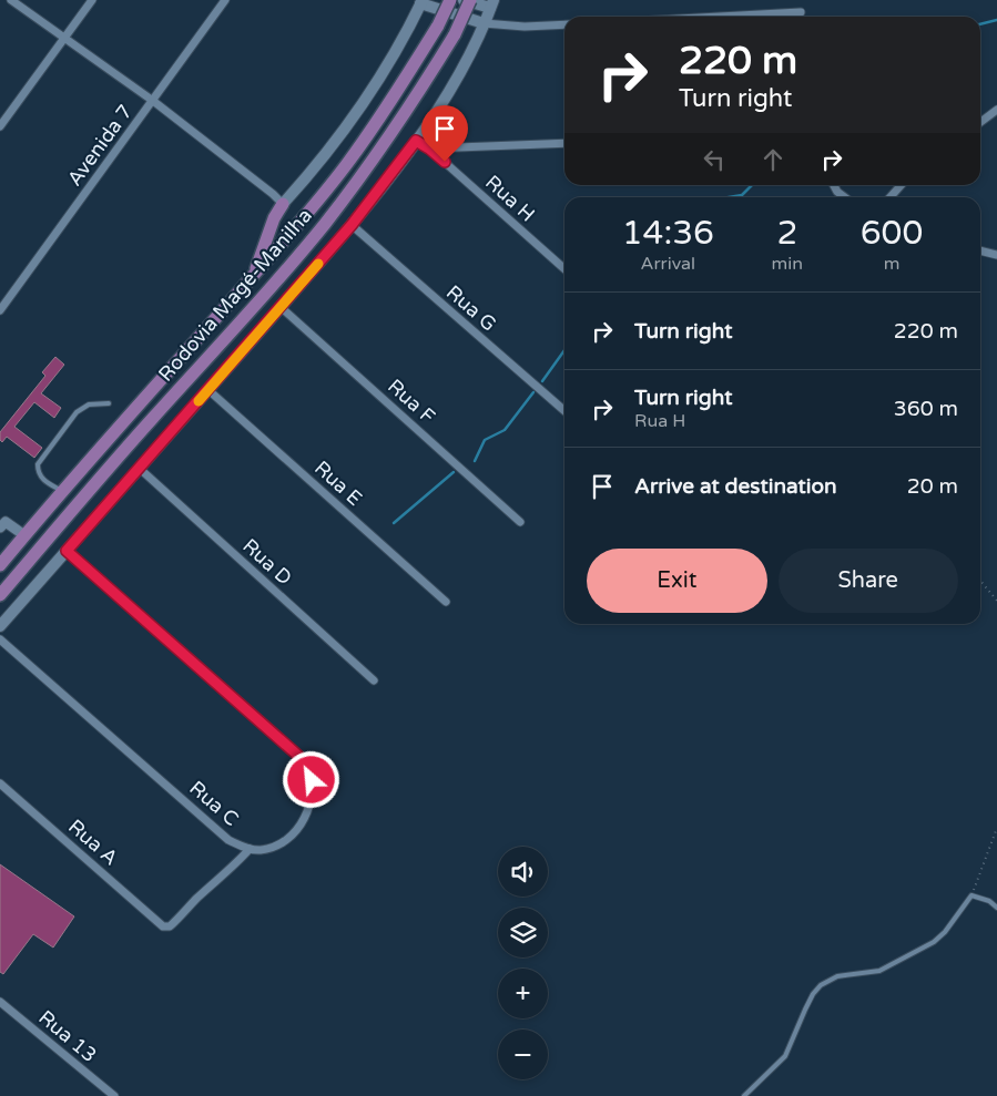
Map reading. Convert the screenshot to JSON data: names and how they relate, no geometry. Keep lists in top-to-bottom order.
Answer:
{
  "streets": {
    "highway": ["Rodovia Magé-Manilha"],
    "street": [
      "Avenida 7",
      "Rua H",
      "Rua G",
      "Rua F",
      "Rua E",
      "Rua D",
      "Rua C",
      "Rua A",
      "Rua 13"
    ]
  },
  "crossings": [
    ["Rua C", "Rua A"]
  ],
  "page": {
    "turn": ["220 m", "Turn right"],
    "eta": [
      "14:36",
      "Arrival",
      "2",
      "min",
      "600",
      "m"
    ],
    "list": [
      {
        "name": "Turn right",
        "value": "220 m"
      },
      {
        "name": "Turn right",
        "note": "Rua H",
        "value": "360 m"
      },
      {
        "name": "Arrive at destination",
        "value": "20 m"
      }
    ],
    "buttons": ["Exit", "Share"],
    "map_buttons": ["+", "−"]
  }
}
